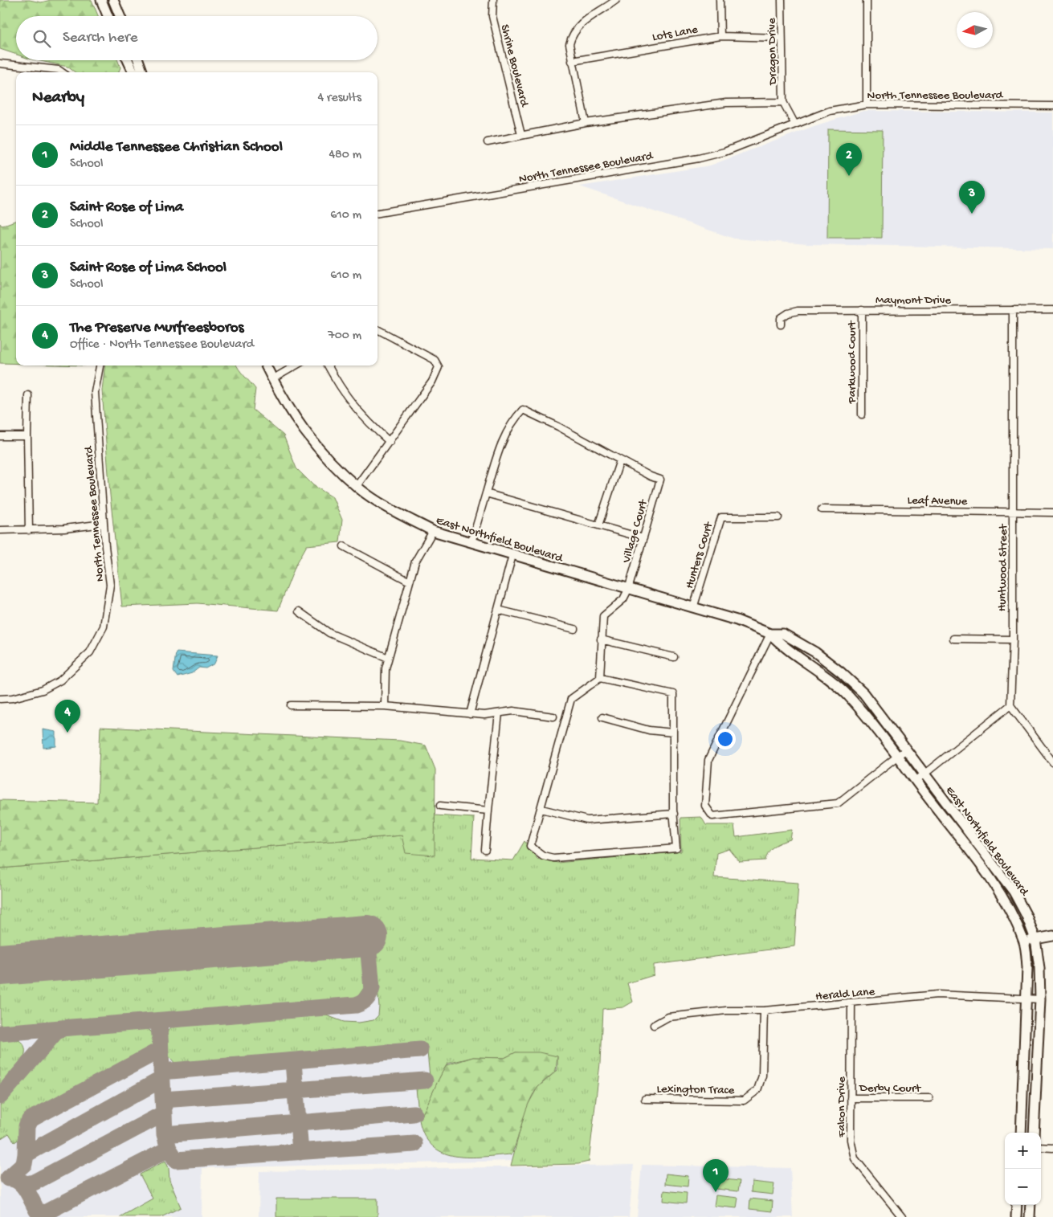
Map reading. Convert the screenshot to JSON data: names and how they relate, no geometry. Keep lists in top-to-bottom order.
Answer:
{
  "streets": {
    "main road": ["East Northfield Boulevard"],
    "street": [
      "Lots Lane",
      "Dragon Drive",
      "Shrine Boulevard",
      "North Tennessee Boulevard",
      "Maymont Drive",
      "Parkwood Court",
      "Leaf Avenue",
      "Village Court",
      "Hunters Court",
      "Huntwood Street",
      "Herald Lane",
      "Derby Court",
      "Lexington Trace",
      "Falcon Drive"
    ]
  },
  "crossings": [
    ["Lots Lane", "Dragon Drive"],
    ["Maymont Drive", "Parkwood Court"],
    ["Maymont Drive", "Huntwood Street"],
    ["Leaf Avenue", "Huntwood Street"],
    ["Village Court", "East Northfield Boulevard"],
    ["East Northfield Boulevard", "Hunters Court"],
    ["East Northfield Boulevard", "Herald Lane"],
    ["Herald Lane", "Lexington Trace"],
    ["Herald Lane", "Falcon Drive"],
    ["Derby Court", "Falcon Drive"]
  ],
  "north": "left",
  "page": {
    "search": "Search here",
    "heading": ["Nearby", "4 results"],
    "list": [
      {
        "mark": "1",
        "name": "Middle Tennessee Christian School",
        "note": "School",
        "value": "480 m"
      },
      {
        "mark": "2",
        "name": "Saint Rose of Lima",
        "note": "School",
        "value": "610 m"
      },
      {
        "mark": "3",
        "name": "Saint Rose of Lima School",
        "note": "School",
        "value": "610 m"
      },
      {
        "mark": "4",
        "name": "The Preserve Murfreesboros",
        "note": "Office · North Tennessee Boulevard",
        "value": "700 m"
      }
    ],
    "pins": [
      "2",
      "3",
      "4",
      "1"
    ],
    "map_buttons": ["+", "−"]
  }
}
